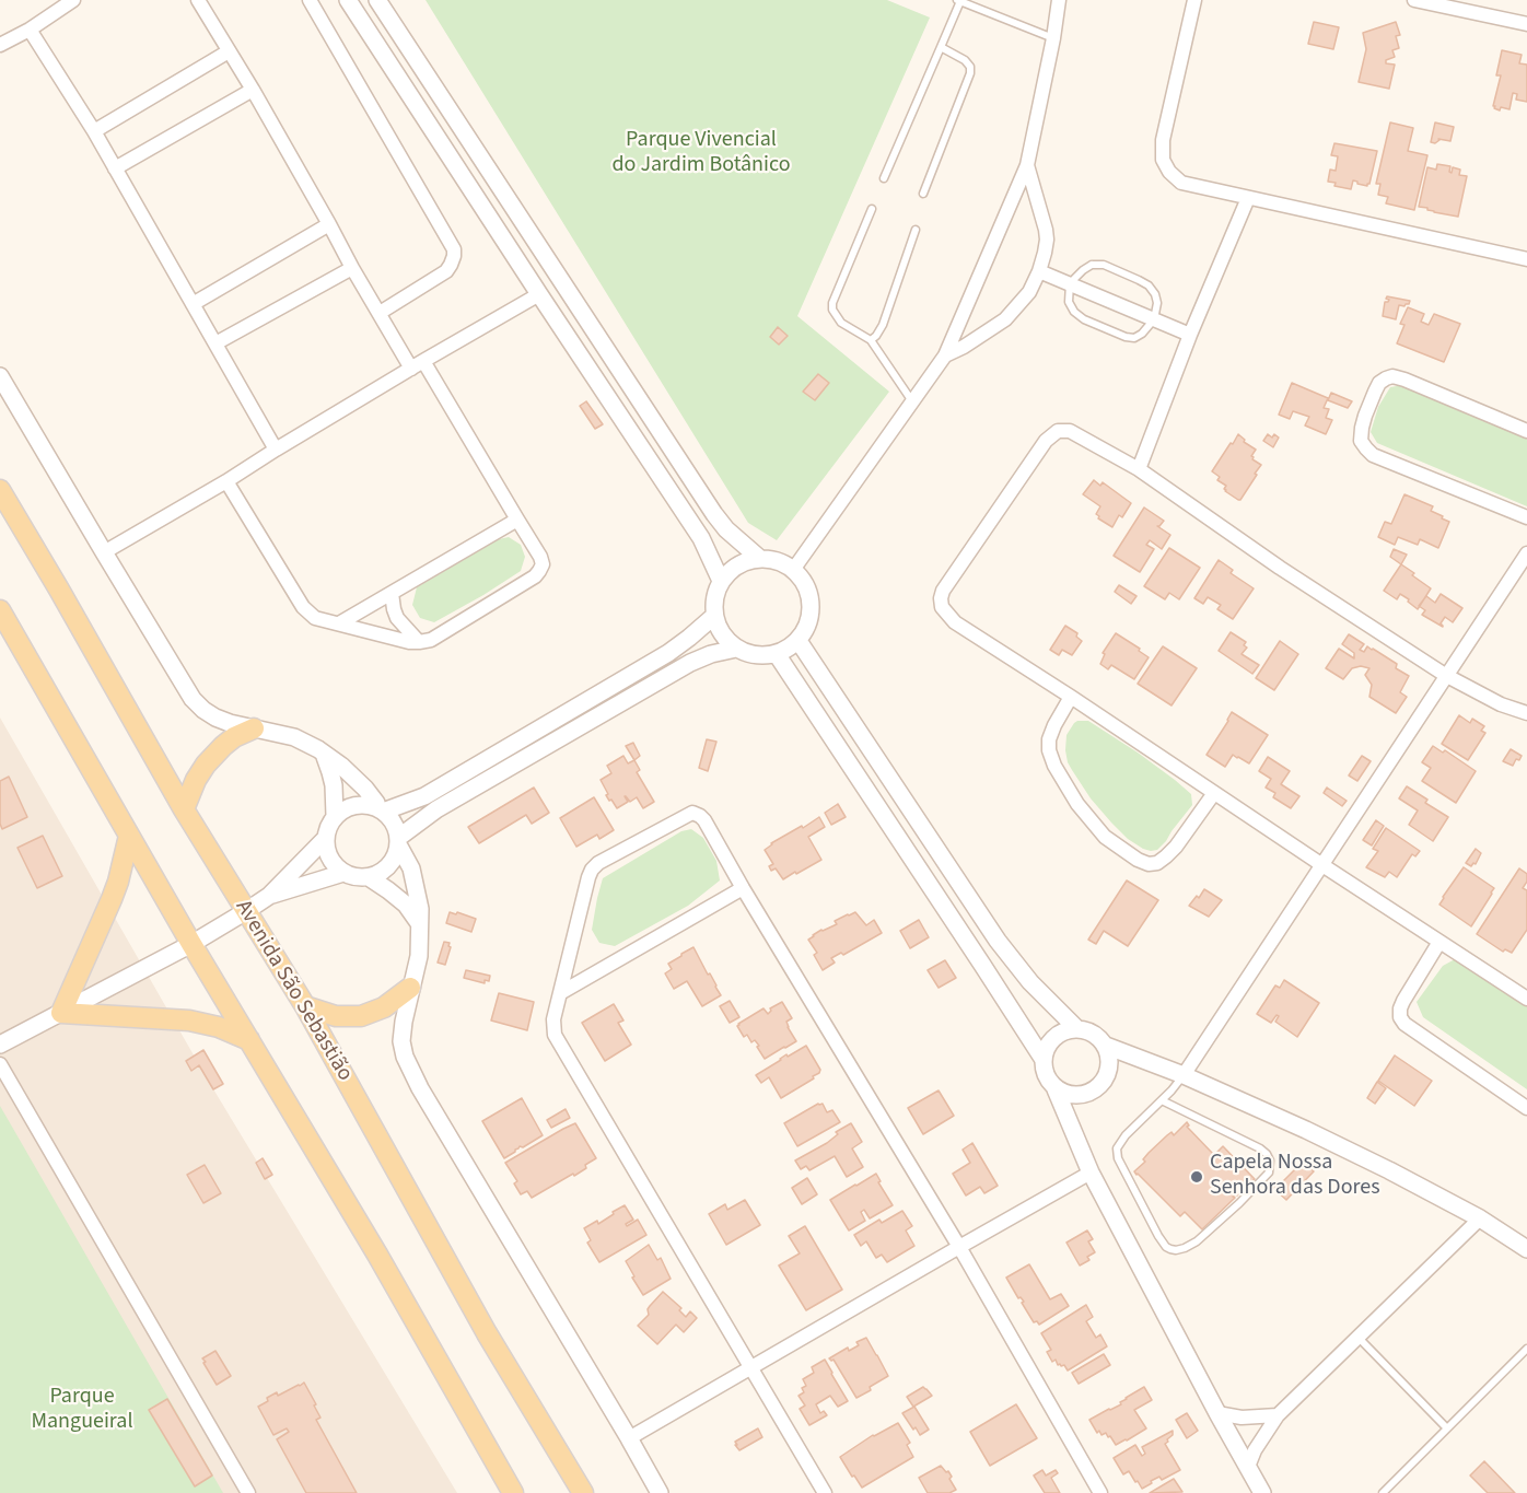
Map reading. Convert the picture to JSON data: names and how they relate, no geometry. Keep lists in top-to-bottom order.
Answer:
{
  "streets": {
    "main road": ["Avenida São Sebastião"]
  },
  "parks": ["Parque Vivencial do Jardim Botânico", "Parque Mangueiral"],
  "places": ["Capela Nossa Senhora das Dores"]
}
